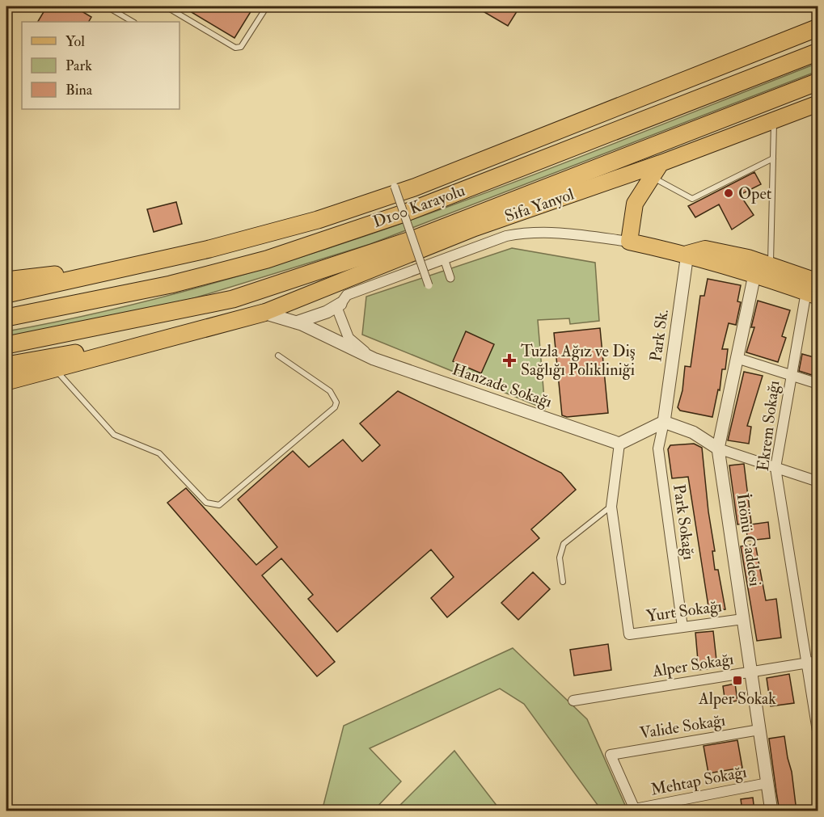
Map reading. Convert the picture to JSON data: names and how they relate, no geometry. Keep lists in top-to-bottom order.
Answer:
{
  "streets": {
    "highway": ["D100 Karayolu"],
    "main road": ["Sifa Yanyol"],
    "street": [
      "Park Sk.",
      "Hanzade Sokağı",
      "Ekrem Sokağı",
      "Park Sokağı",
      "İnönü Caddesi",
      "Yurt Sokağı",
      "Alper Sokağı",
      "Valide Sokağı",
      "Mehtap Sokağı"
    ]
  },
  "crossings": [
    ["Sifa Yanyol", "Hanzade Sokağı"],
    ["Park Sk.", "Park Sokağı"],
    ["Ekrem Sokağı", "Alper Sokağı"],
    ["Park Sokağı", "Yurt Sokağı"],
    ["İnönü Caddesi", "Yurt Sokağı"],
    ["İnönü Caddesi", "Alper Sokağı"],
    ["İnönü Caddesi", "Valide Sokağı"],
    ["İnönü Caddesi", "Mehtap Sokağı"],
    ["Valide Sokağı", "Mehtap Sokağı"]
  ],
  "places": {
    "other": ["Opet"],
    "health": ["Tuzla Ağız ve Diş Sağlığı Polikliniği"],
    "transit": ["Alper Sokak"]
  },
  "legend": ["Yol", "Park", "Bina"]
}
